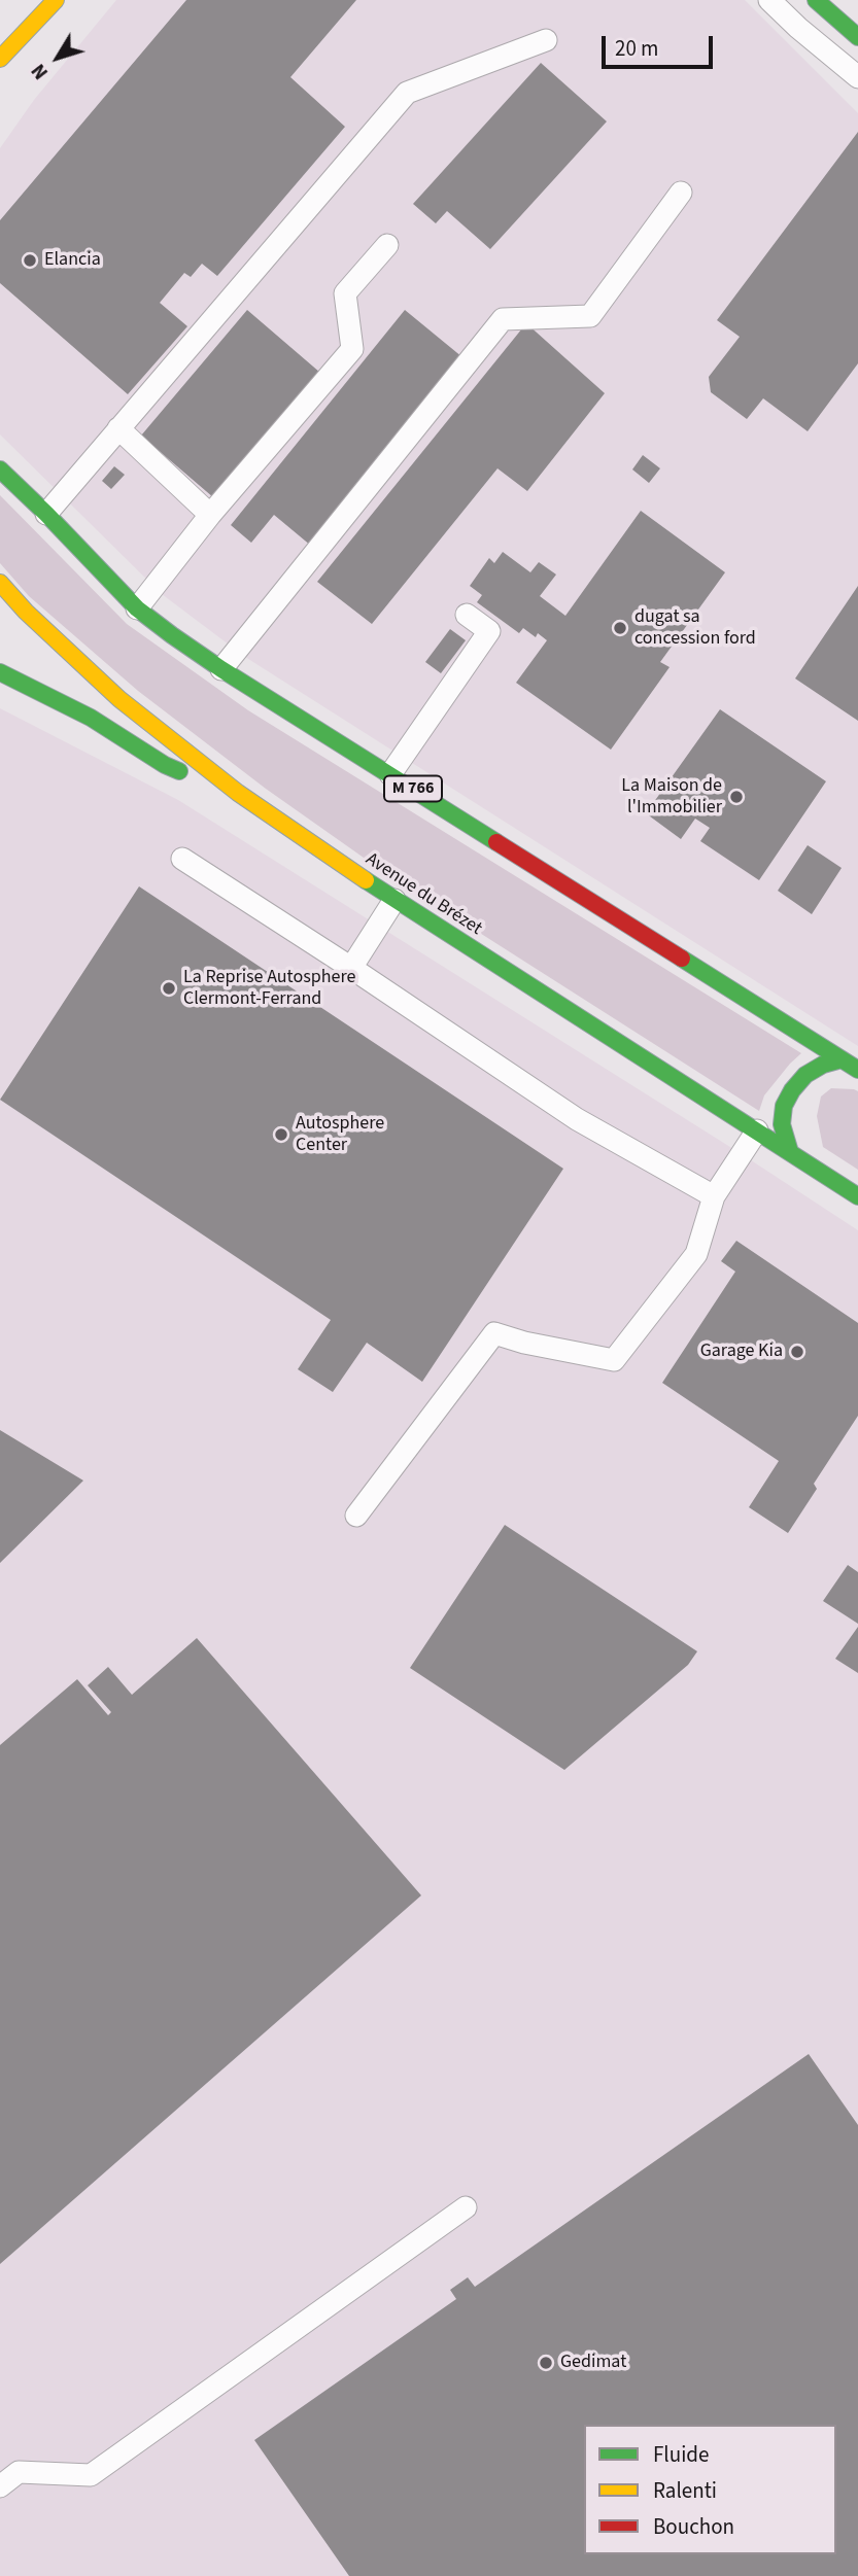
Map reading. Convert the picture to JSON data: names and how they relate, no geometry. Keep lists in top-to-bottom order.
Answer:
{
  "streets": {
    "main road": ["M 766", "Avenue du Brézet"]
  },
  "places": [
    "Elancia",
    "dugat sa concession ford",
    "La Maison de l'Immobilier",
    "La Reprise Autosphere Clermont-Ferrand",
    "Autosphere Center",
    "Garage Kia",
    "Gedimat"
  ],
  "legend": ["Fluide", "Ralenti", "Bouchon"],
  "scale_bar": "20 m",
  "north": "bottom left"
}
